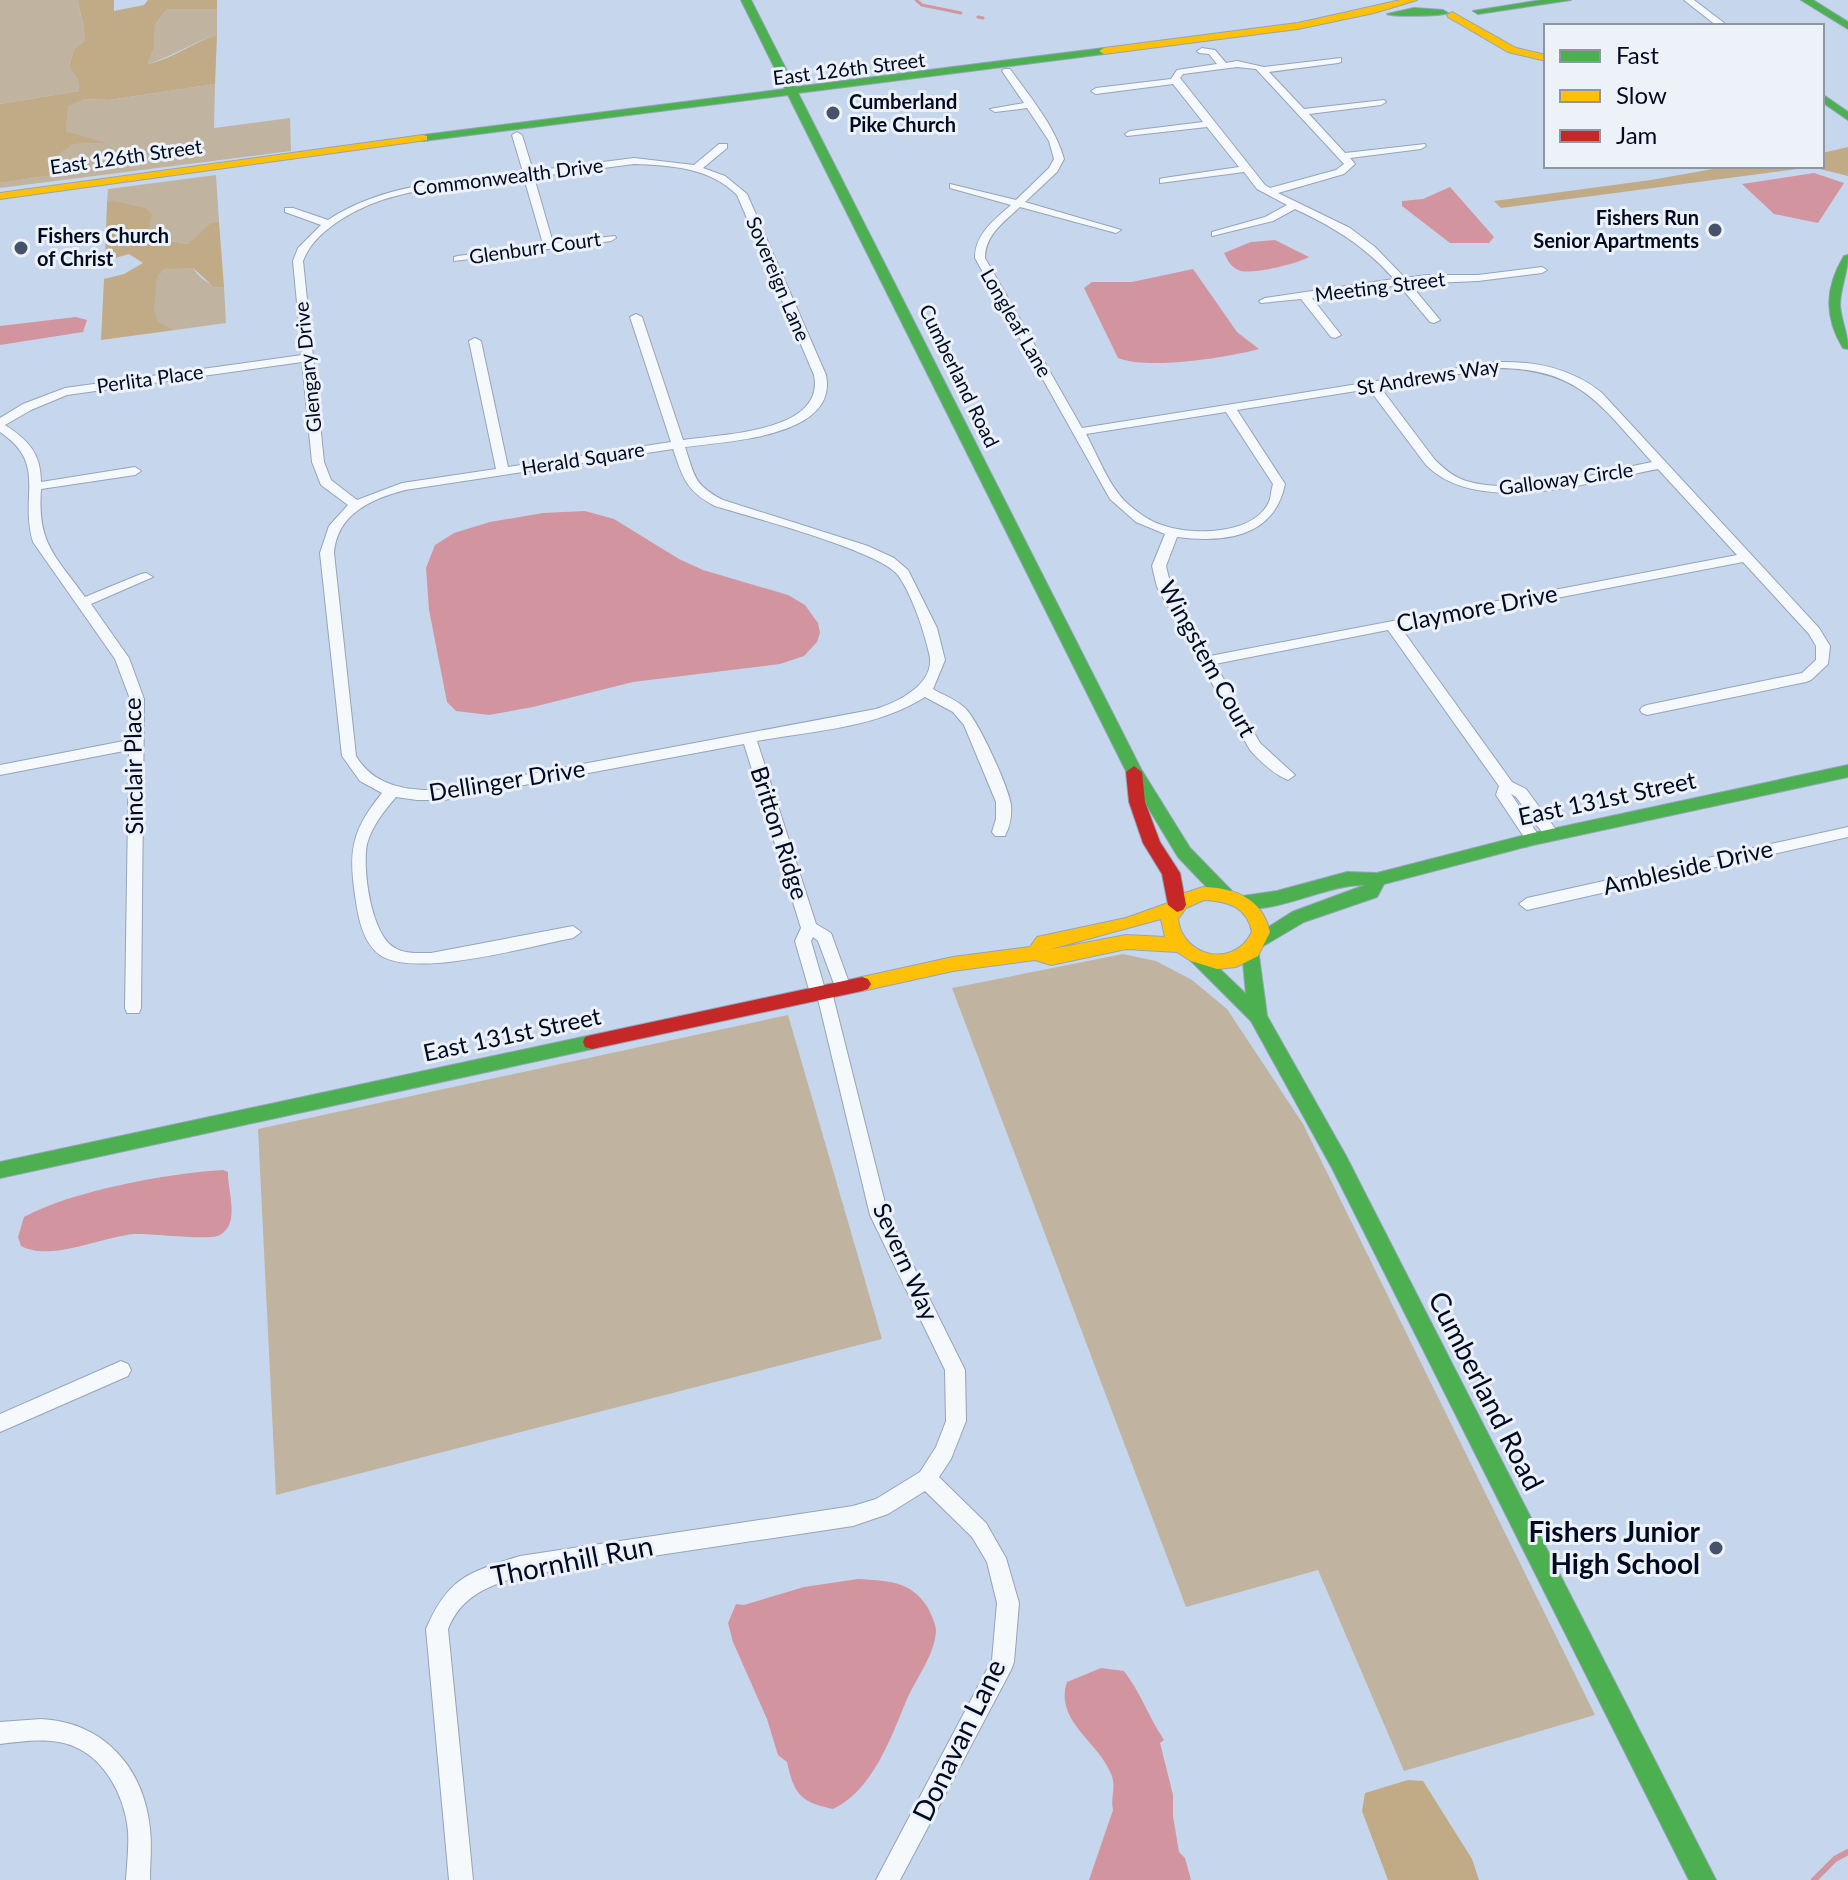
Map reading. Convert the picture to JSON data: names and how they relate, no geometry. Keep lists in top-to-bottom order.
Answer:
{
  "streets": {
    "main road": ["East 126th Street", "Cumberland Road", "East 131st Street"],
    "street": [
      "Commonwealth Drive",
      "Glenburr Court",
      "Sovereign Lane",
      "Meeting Street",
      "Longleaf Lane",
      "Glengary Drive",
      "St Andrews Way",
      "Perlita Place",
      "Herald Square",
      "Galloway Circle",
      "Claymore Drive",
      "Wingstem Court",
      "Sinclair Place",
      "Dellinger Drive",
      "Britton Ridge",
      "Ambleside Drive",
      "Severn Way",
      "Thornhill Run",
      "Donavan Lane"
    ]
  },
  "crossings": [
    ["East 126th Street", "Longleaf Lane"],
    ["East 126th Street", "Cumberland Road"],
    ["Commonwealth Drive", "Sovereign Lane"],
    ["Commonwealth Drive", "Glengary Drive"],
    ["Sovereign Lane", "Herald Square"],
    ["Longleaf Lane", "St Andrews Way"],
    ["Longleaf Lane", "Wingstem Court"],
    ["Glengary Drive", "Perlita Place"],
    ["Glengary Drive", "Herald Square"],
    ["Glengary Drive", "Dellinger Drive"],
    ["Cumberland Road", "East 131st Street"],
    ["St Andrews Way", "Galloway Circle"],
    ["St Andrews Way", "Claymore Drive"],
    ["Perlita Place", "Sinclair Place"],
    ["Herald Square", "Dellinger Drive"],
    ["Claymore Drive", "Wingstem Court"],
    ["Dellinger Drive", "Britton Ridge"],
    ["East 131st Street", "Britton Ridge"],
    ["East 131st Street", "Severn Way"],
    ["Britton Ridge", "Severn Way"],
    ["Severn Way", "Thornhill Run"],
    ["Severn Way", "Donavan Lane"],
    ["Thornhill Run", "Donavan Lane"]
  ],
  "places": [
    "Cumberland Pike Church",
    "Fishers Run Senior Apartments",
    "Fishers Church of Christ",
    "Fishers Junior High School"
  ],
  "legend": ["Fast", "Slow", "Jam"]
}
